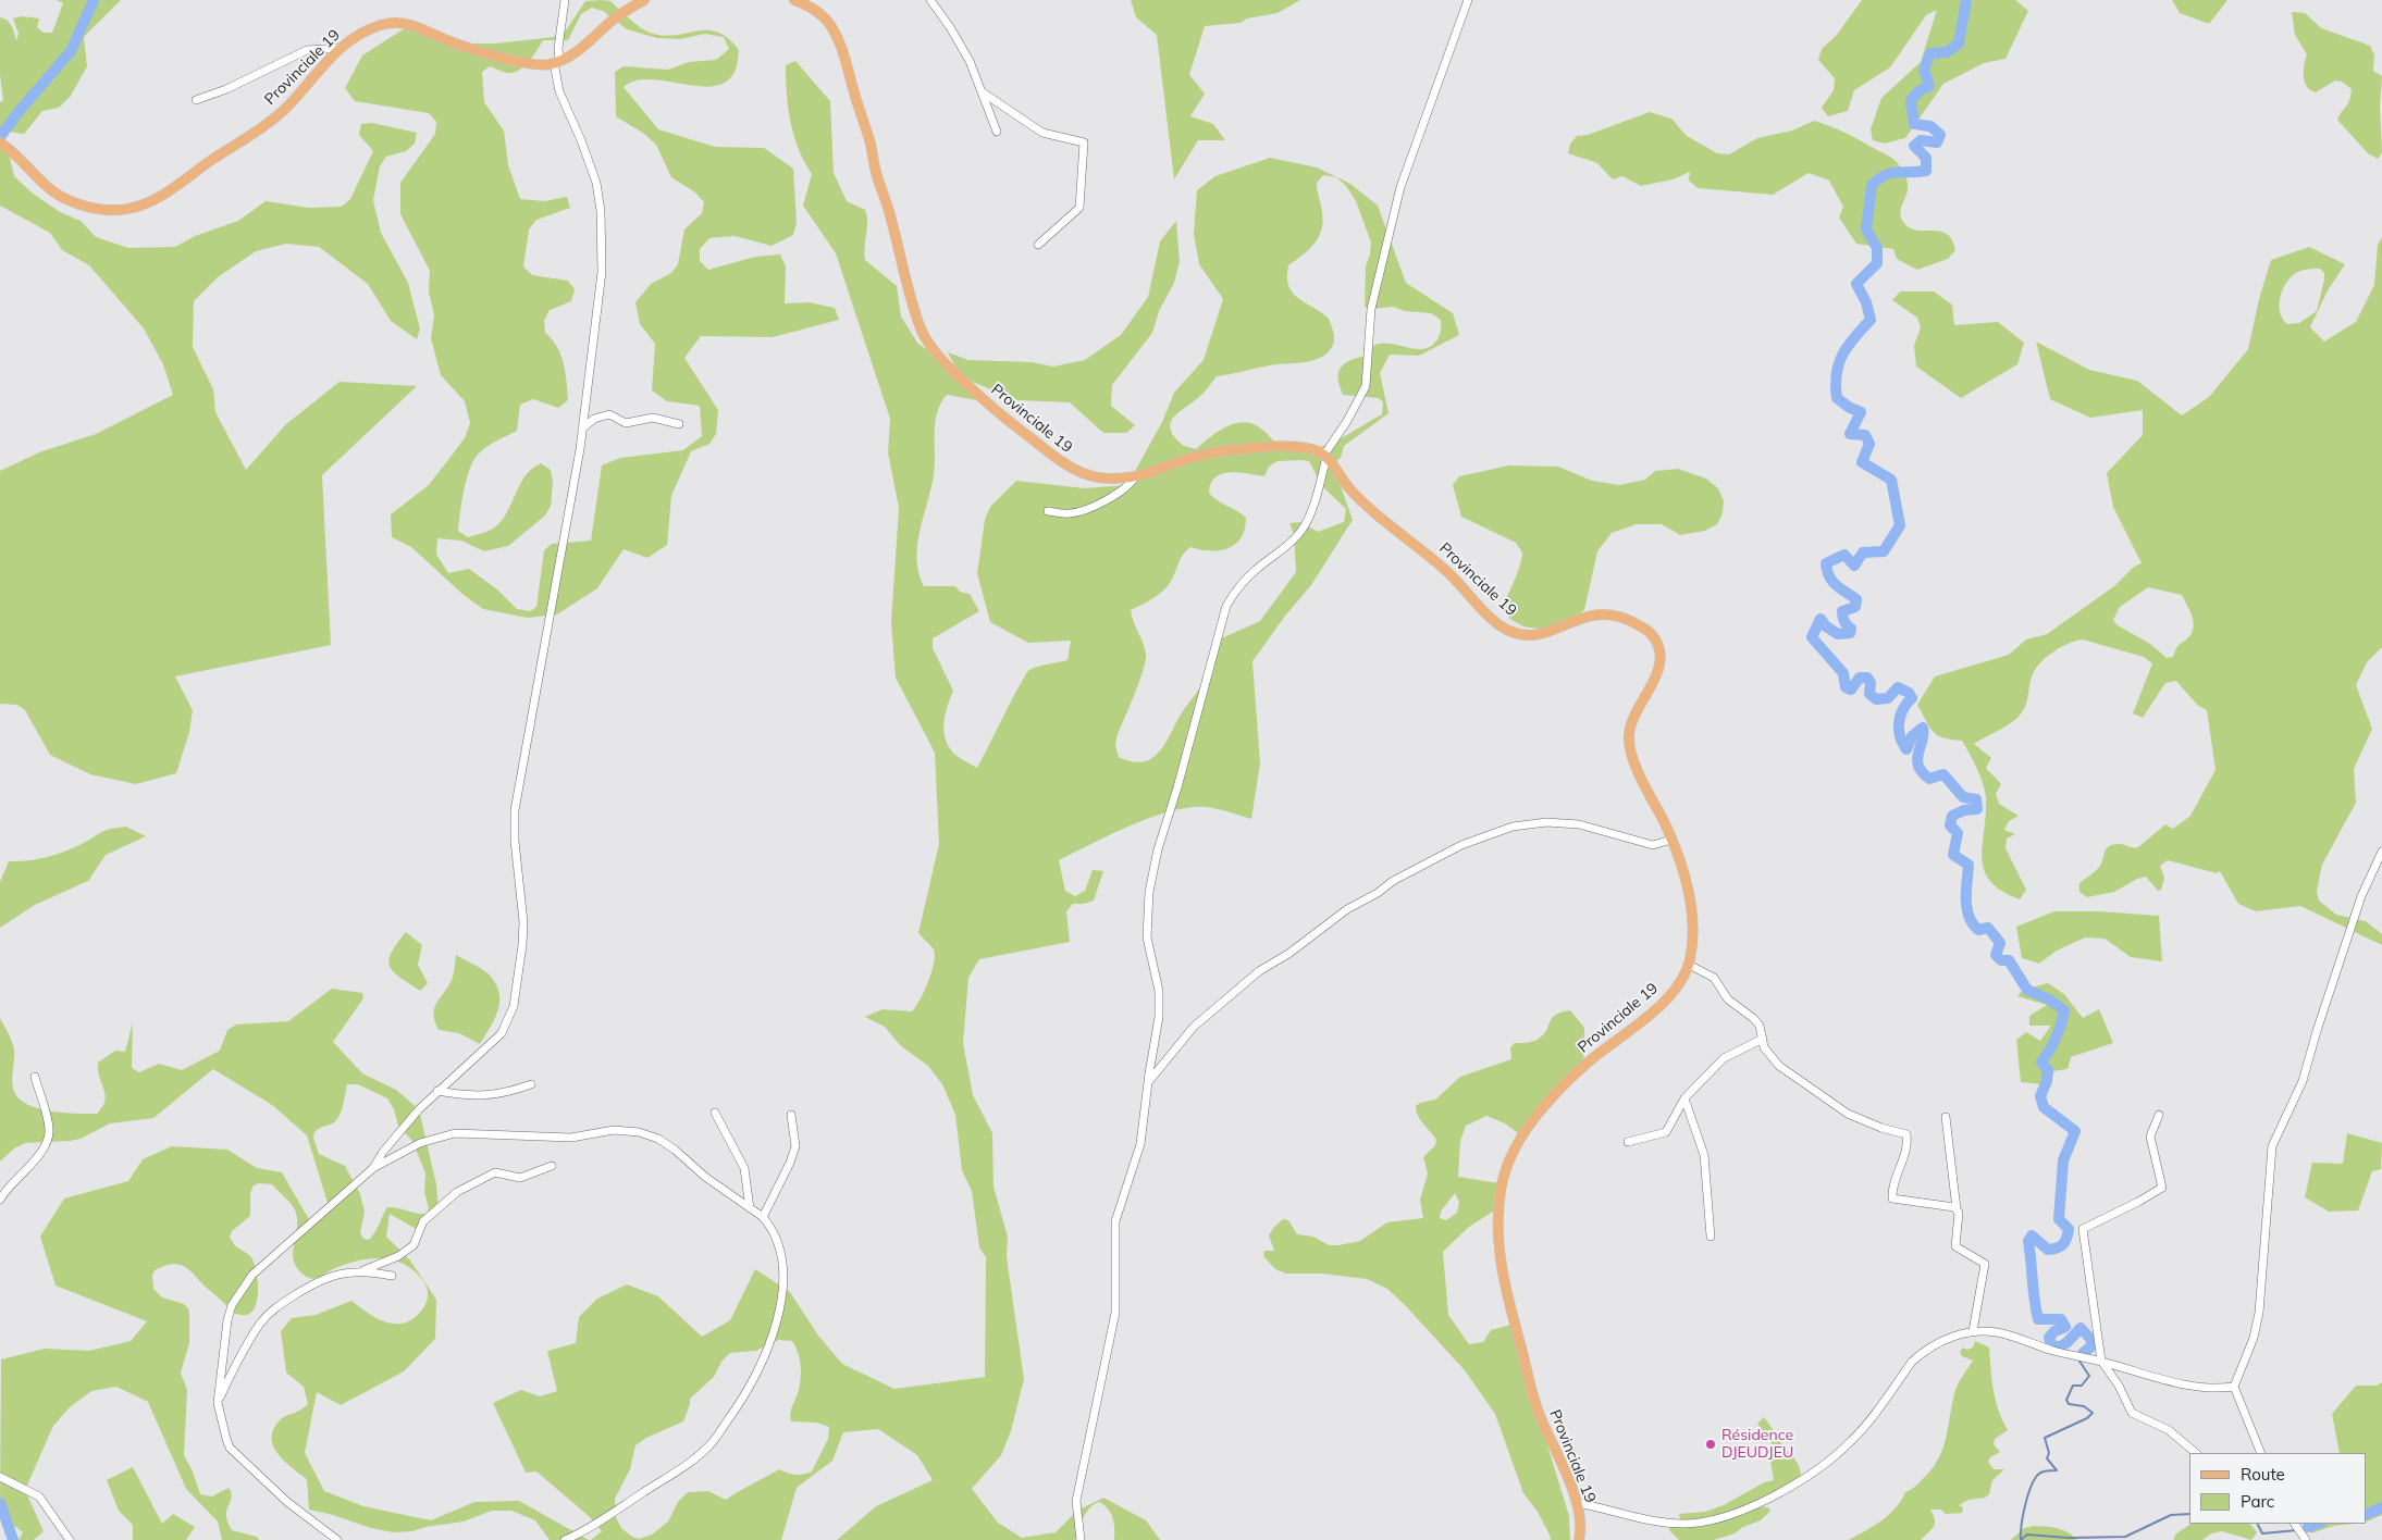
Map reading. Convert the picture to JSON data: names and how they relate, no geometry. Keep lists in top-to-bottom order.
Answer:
{
  "streets": {
    "main road": ["Provinciale 19"]
  },
  "places": ["Résidence DJEUDJEU"],
  "legend": ["Route", "Parc"]
}
